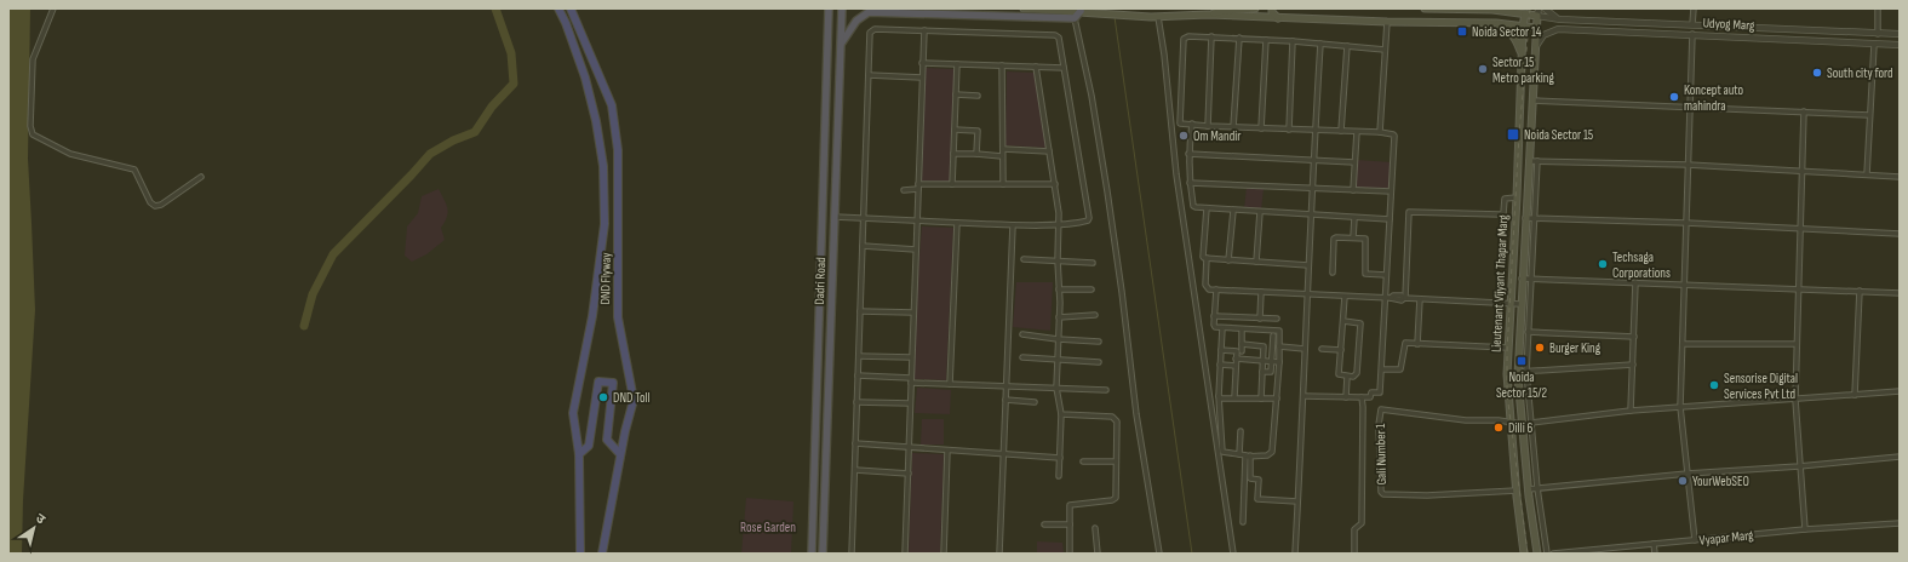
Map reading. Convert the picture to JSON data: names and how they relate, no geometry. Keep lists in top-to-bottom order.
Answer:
{
  "streets": {
    "highway": ["DND Flyway", "Dadri Road"],
    "main road": ["Udyog Marg", "Lieutenant Vijyant Thapar Marg"],
    "street": ["Gali Number 1", "Vyapar Marg"]
  },
  "crossings": [
    ["Udyog Marg", "Lieutenant Vijyant Thapar Marg"],
    ["Lieutenant Vijyant Thapar Marg", "Gali Number 1"]
  ],
  "parks": ["Rose Garden"],
  "places": {
    "transit": ["Noida Sector 14", "Noida Sector 15", "Noida Sector 15/2"],
    "other": [
      "Sector 15 Metro parking",
      "South city ford",
      "Koncept auto mahindra",
      "Om Mandir",
      "Techsaga Corporations",
      "Burger King",
      "Sensorise Digital Services Pvt Ltd",
      "DND Toll",
      "Dilli 6",
      "YourWebSEO"
    ]
  },
  "north": "top right"
}
